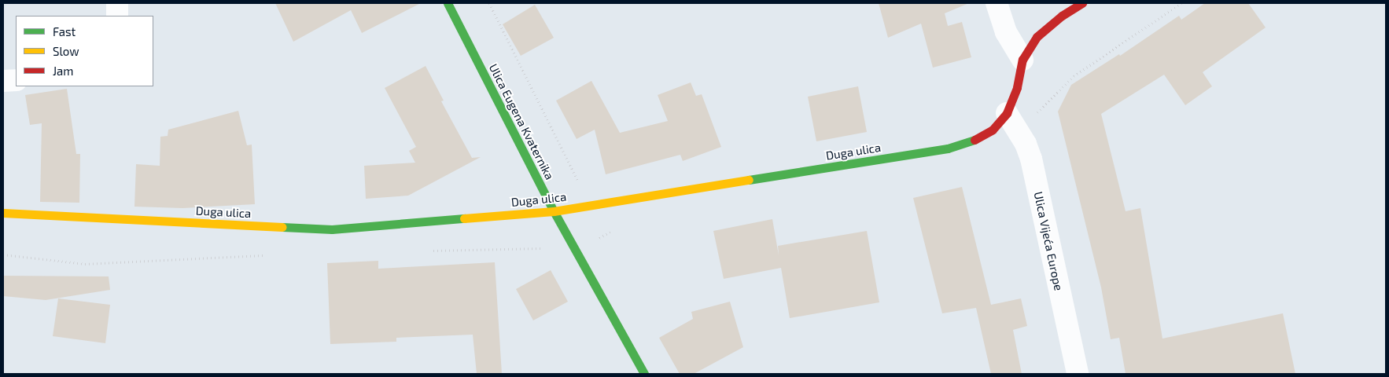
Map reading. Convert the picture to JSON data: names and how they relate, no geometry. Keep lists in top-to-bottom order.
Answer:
{
  "streets": {
    "main road": ["Ulica Eugena Kvaternika", "Duga ulica"],
    "street": ["Ulica Vijeća Europe"]
  },
  "crossings": [
    ["Ulica Eugena Kvaternika", "Duga ulica"],
    ["Duga ulica", "Ulica Vijeća Europe"]
  ],
  "legend": ["Fast", "Slow", "Jam"]
}
